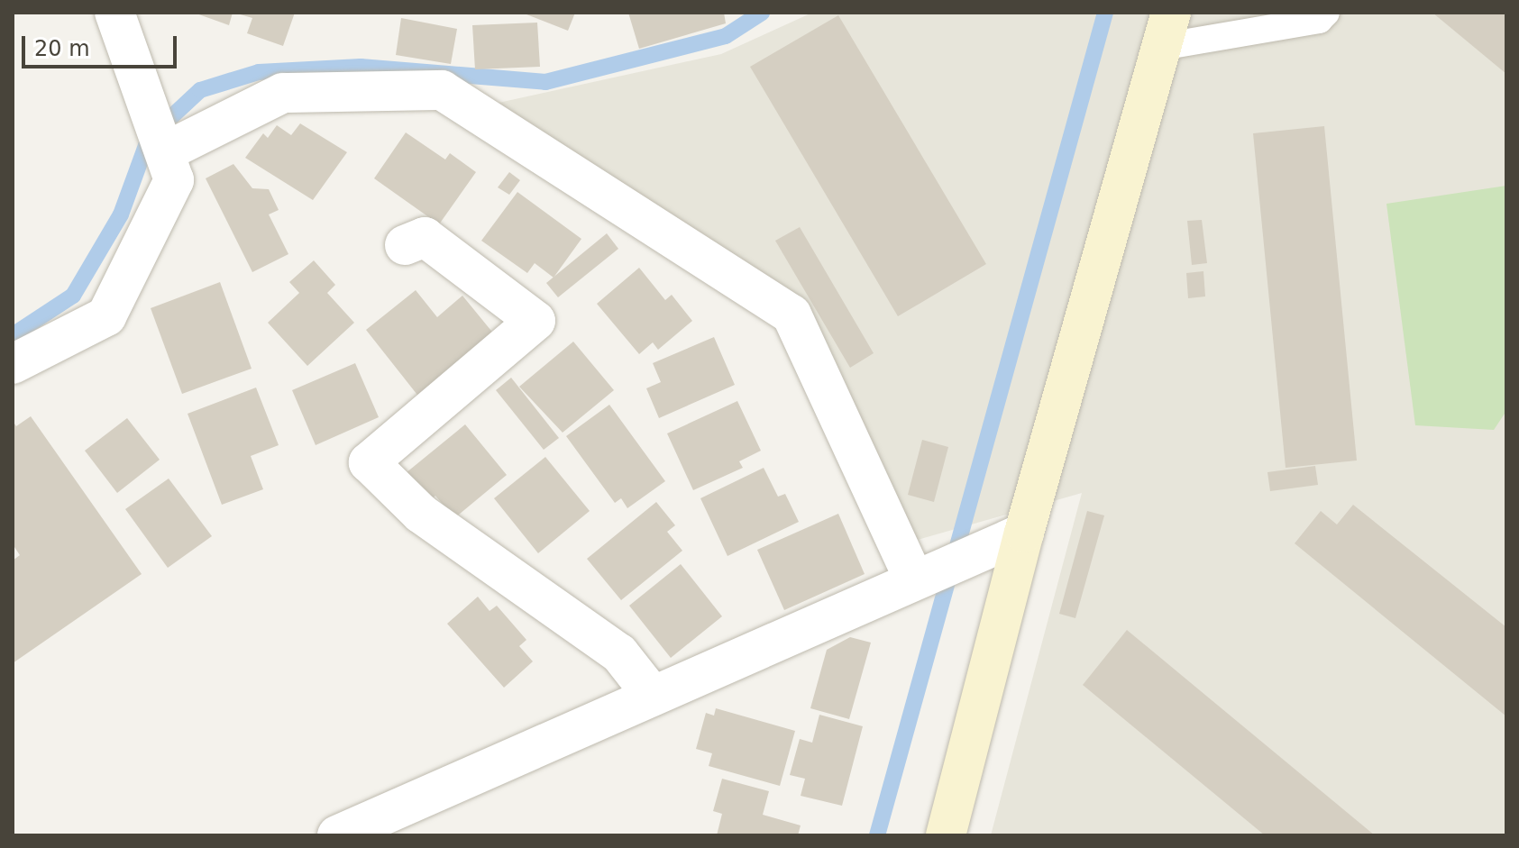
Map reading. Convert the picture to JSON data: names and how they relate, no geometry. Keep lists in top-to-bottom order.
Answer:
{
  "scale_bar": "20 m"
}
